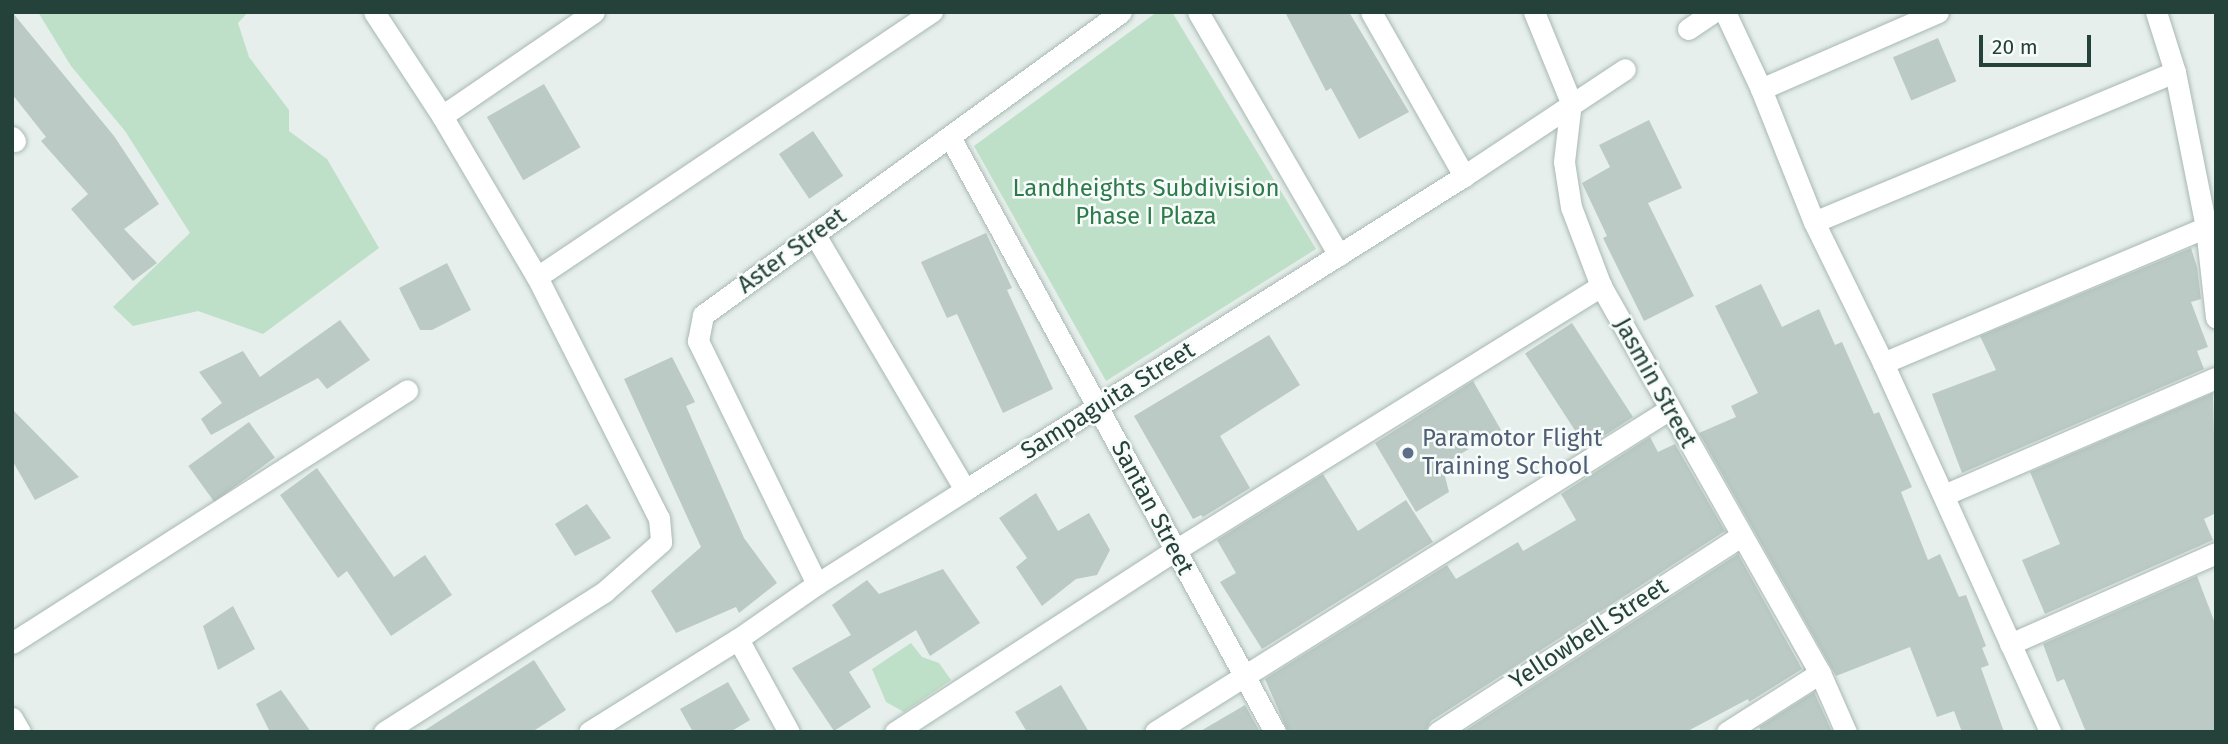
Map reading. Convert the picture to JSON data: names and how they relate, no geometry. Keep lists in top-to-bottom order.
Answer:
{
  "streets": {
    "street": [
      "Aster Street",
      "Jasmin Street",
      "Sampaguita Street",
      "Santan Street",
      "Yellowbell Street"
    ]
  },
  "crossings": [
    ["Aster Street", "Sampaguita Street"],
    ["Aster Street", "Santan Street"],
    ["Jasmin Street", "Sampaguita Street"],
    ["Jasmin Street", "Yellowbell Street"],
    ["Sampaguita Street", "Santan Street"]
  ],
  "parks": ["Landheights Subdivision Phase I Plaza"],
  "places": ["Paramotor Flight Training School"],
  "scale_bar": "20 m"
}
